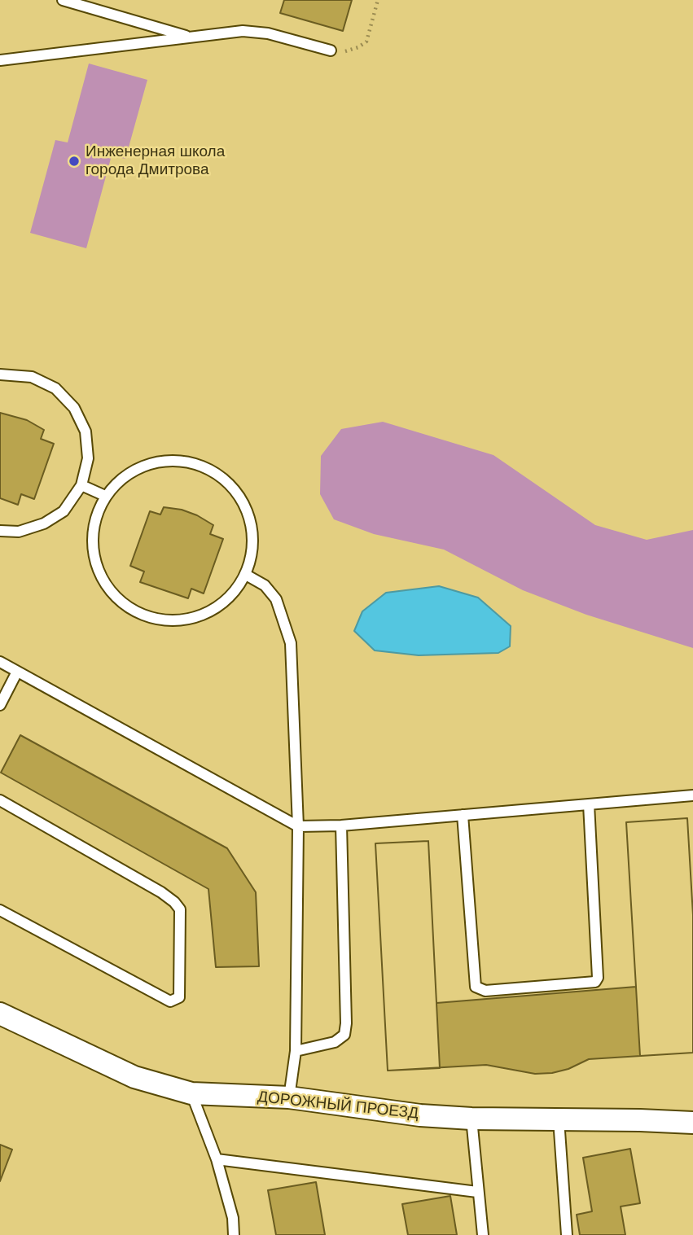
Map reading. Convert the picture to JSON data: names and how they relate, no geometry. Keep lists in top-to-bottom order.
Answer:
{
  "streets": {
    "street": ["ДОРОЖНЫЙ ПРОЕЗД"]
  },
  "places": ["Инженерная школа города Дмитрова"]
}
